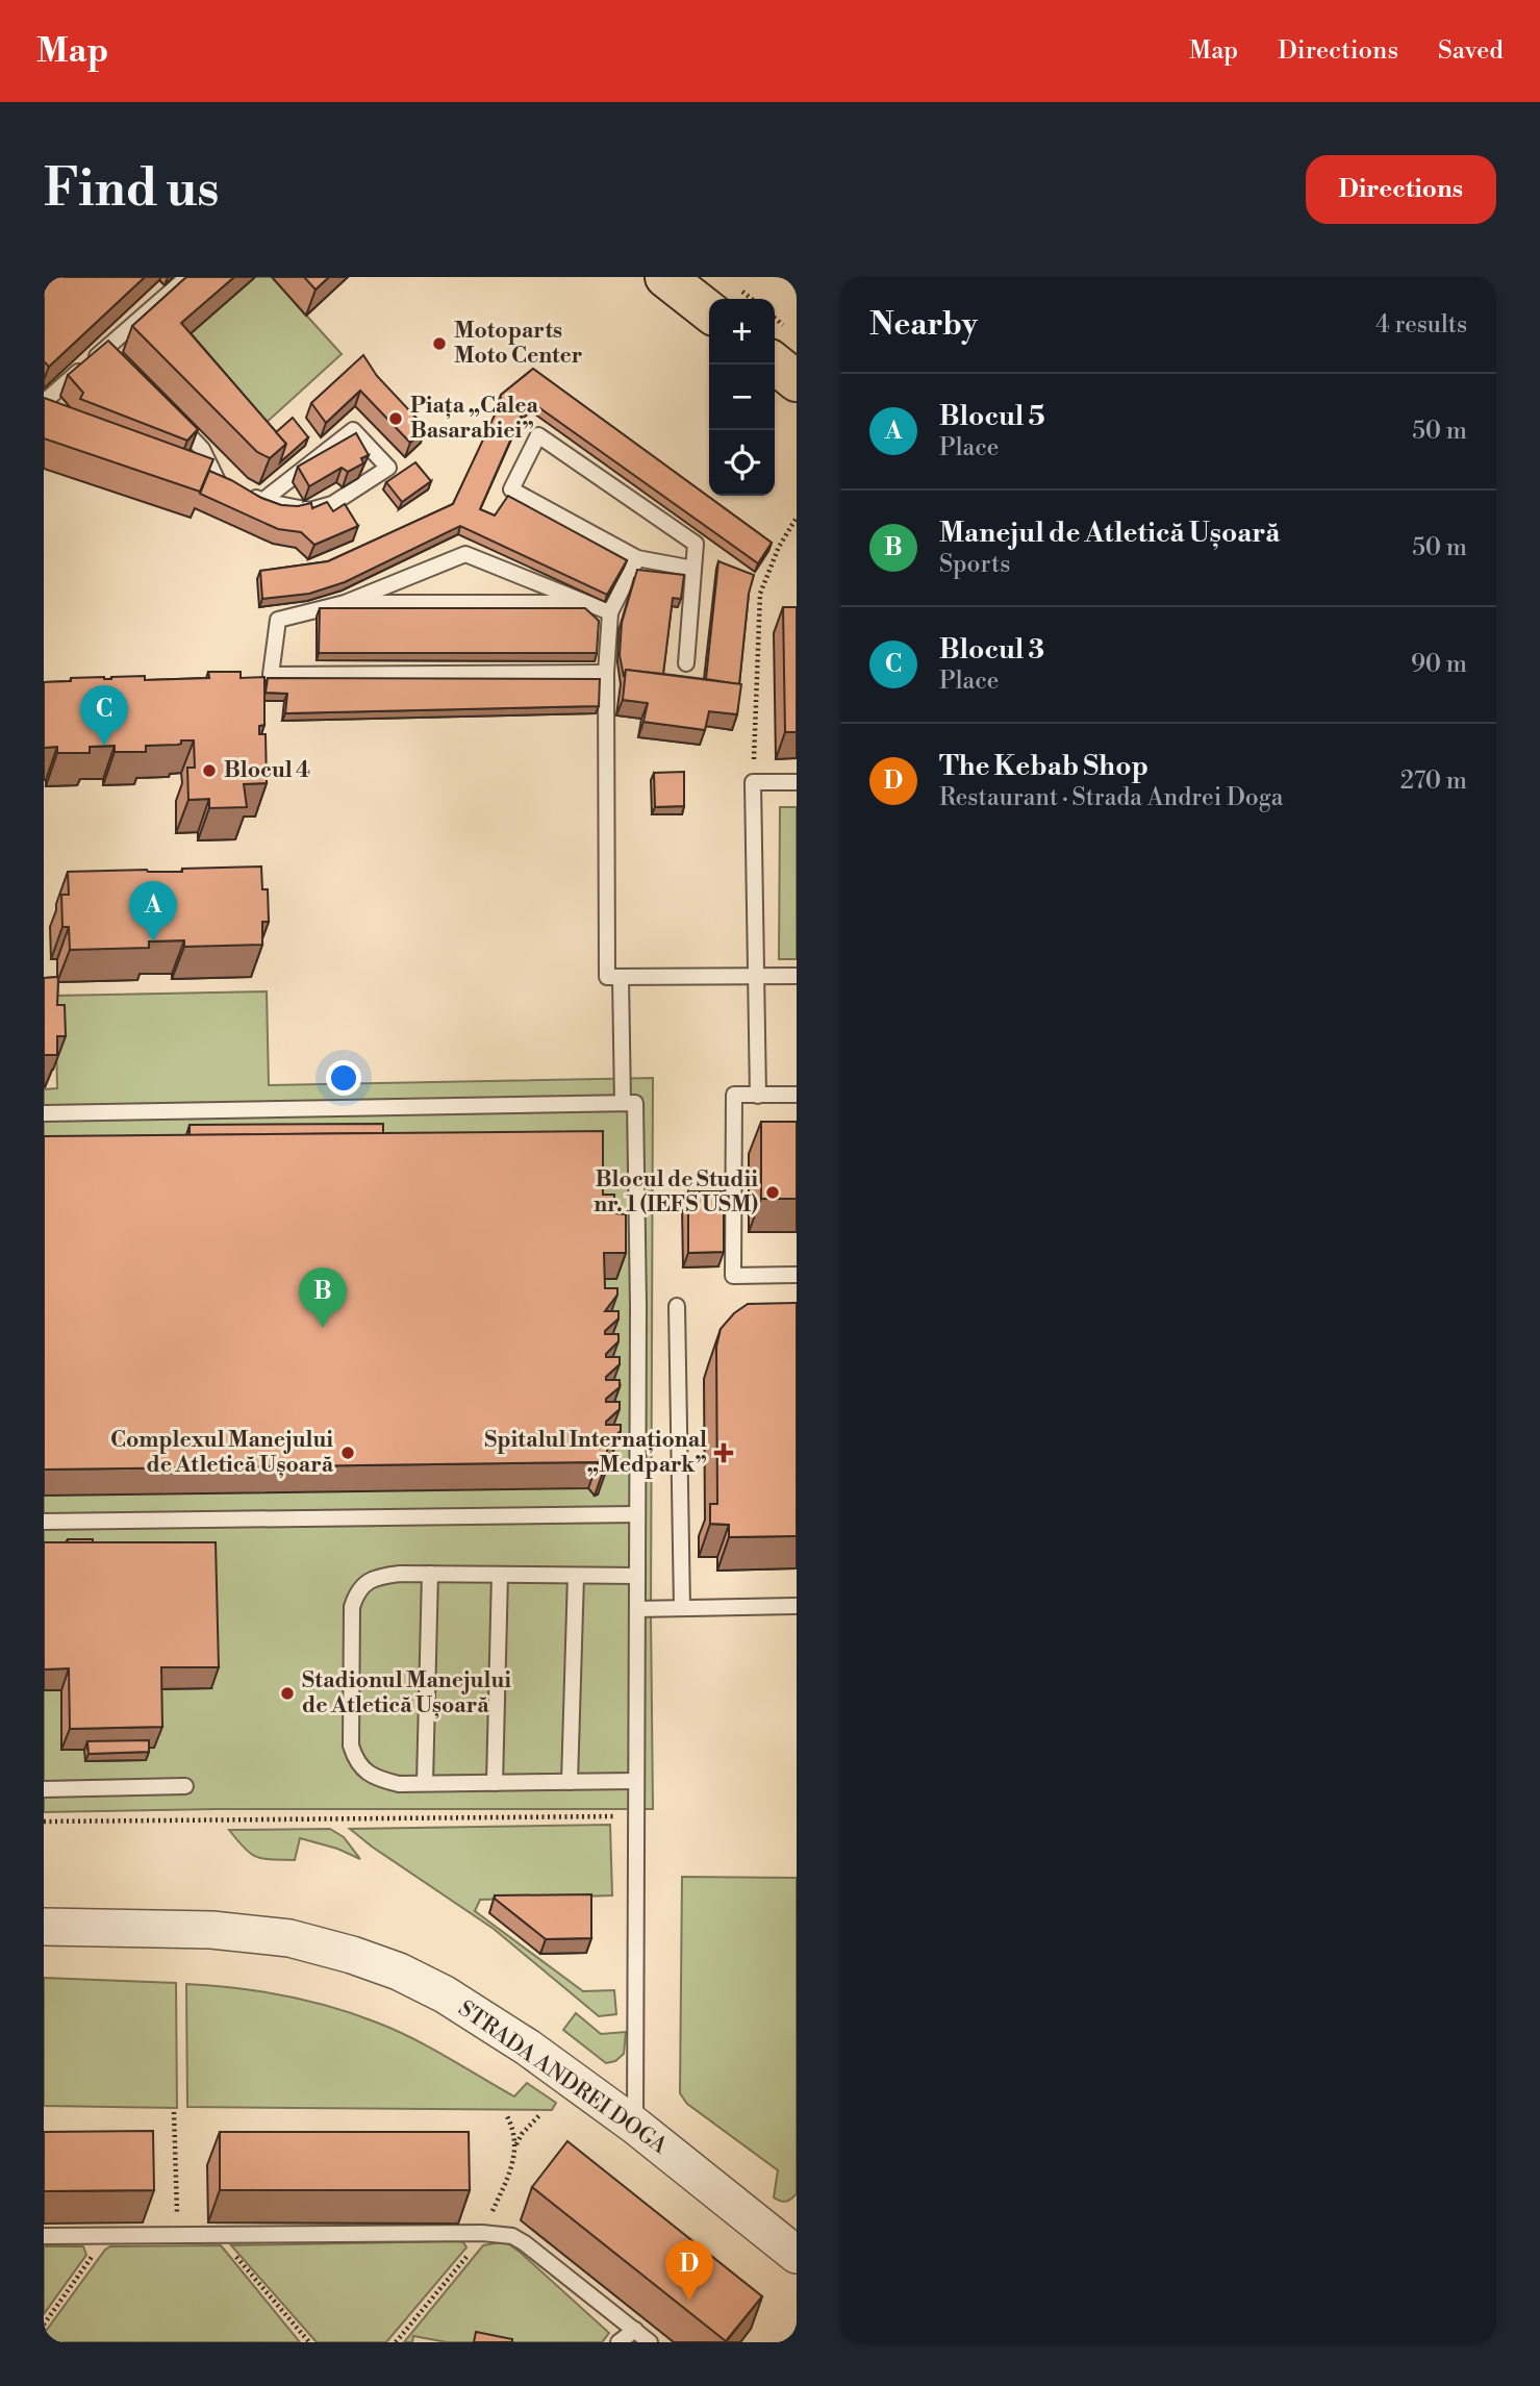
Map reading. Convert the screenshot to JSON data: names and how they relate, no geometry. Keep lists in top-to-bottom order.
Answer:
{
  "streets": {
    "street": ["STRADA ANDREI DOGA"]
  },
  "places": {
    "other": [
      "Motoparts Moto Center",
      "Piața „Calea Basarabiei”",
      "Blocul 4",
      "Blocul de Studii nr. 1 (IEFS USM)",
      "Complexul Manejului de Atletică Ușoară",
      "Stadionul Manejului de Atletică Ușoară"
    ],
    "health": ["Spitalul Internațional „Medpark”"]
  },
  "page": {
    "header": "Map",
    "nav": ["Map", "Directions", "Saved"],
    "buttons": "Directions",
    "title": "Find us",
    "heading": ["Nearby", "4 results"],
    "map_buttons": ["+", "−"],
    "list": [
      {
        "mark": "A",
        "name": "Blocul 5",
        "note": "Place",
        "value": "50 m"
      },
      {
        "mark": "B",
        "name": "Manejul de Atletică Ușoară",
        "note": "Sports",
        "value": "50 m"
      },
      {
        "mark": "C",
        "name": "Blocul 3",
        "note": "Place",
        "value": "90 m"
      },
      {
        "mark": "D",
        "name": "The Kebab Shop",
        "note": "Restaurant · Strada Andrei Doga",
        "value": "270 m"
      }
    ],
    "pins": [
      "C",
      "A",
      "B",
      "D"
    ]
  }
}
